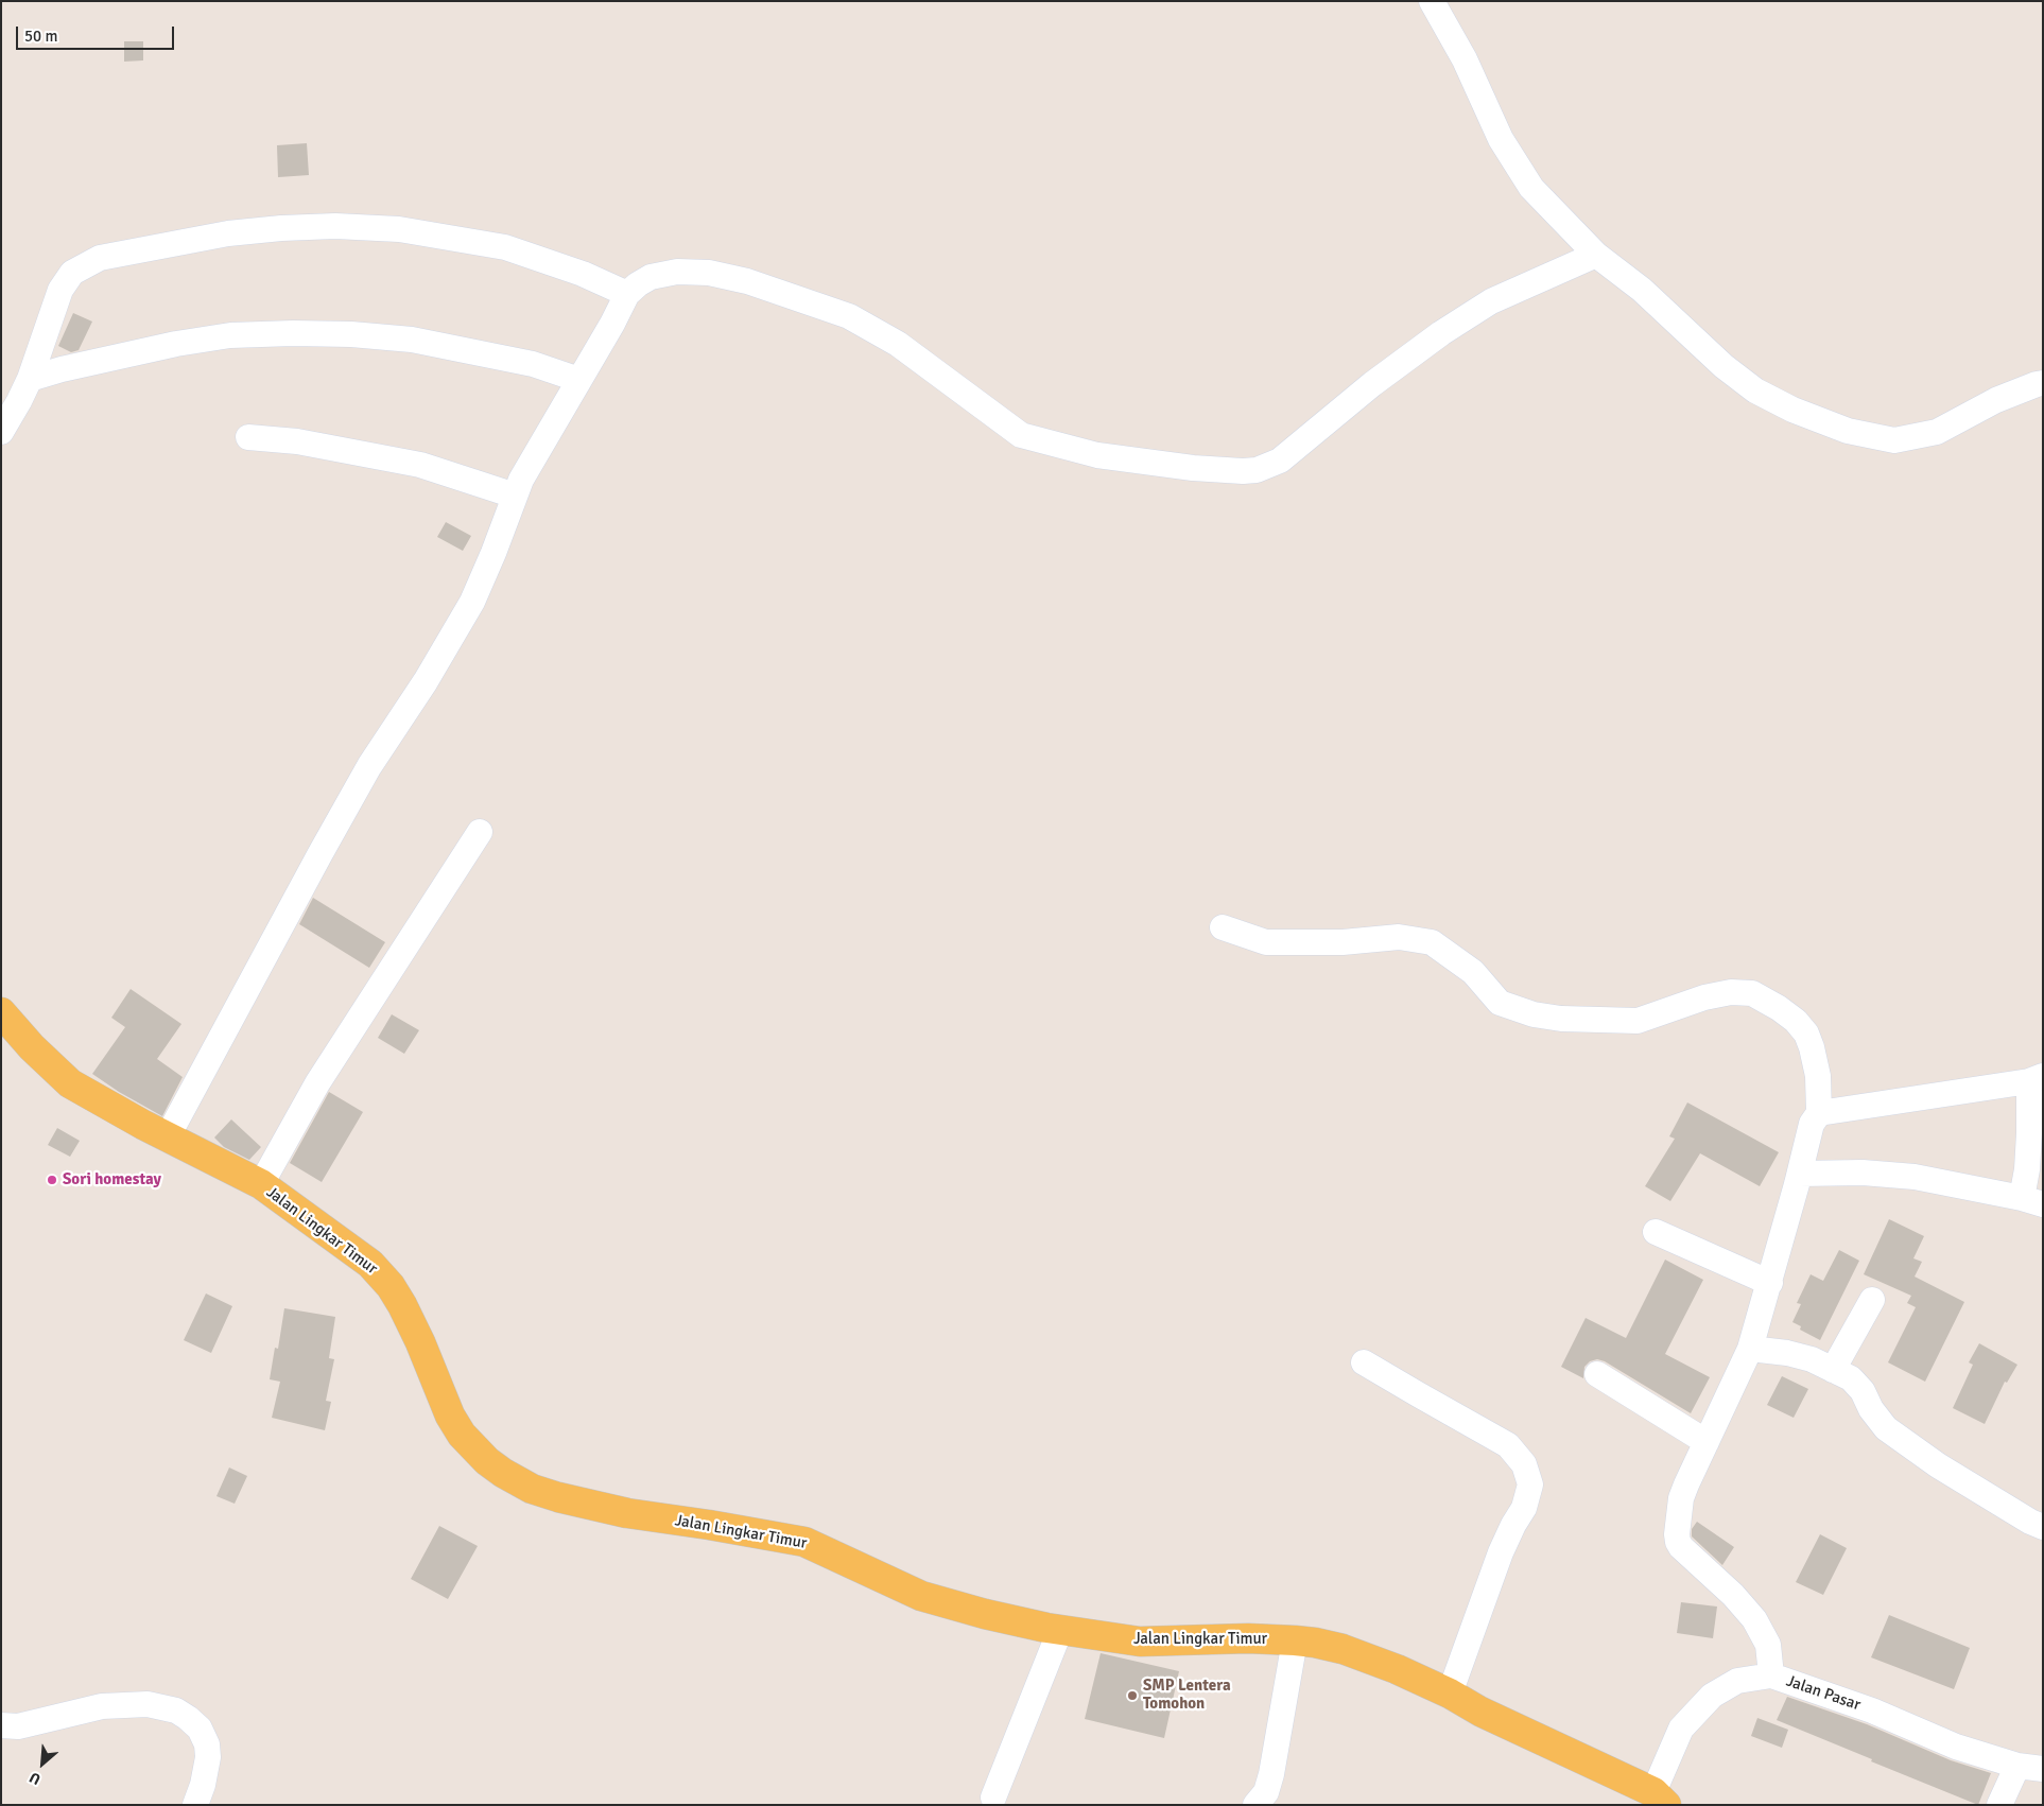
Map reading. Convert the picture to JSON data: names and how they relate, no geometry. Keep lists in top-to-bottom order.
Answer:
{
  "streets": {
    "main road": ["Jalan Lingkar Timur"],
    "street": ["Jalan Pasar"]
  },
  "crossings": [
    ["Jalan Lingkar Timur", "Jalan Pasar"]
  ],
  "places": ["Sori homestay", "SMP Lentera Tomohon"],
  "scale_bar": "50 m",
  "north": "bottom left"
}
